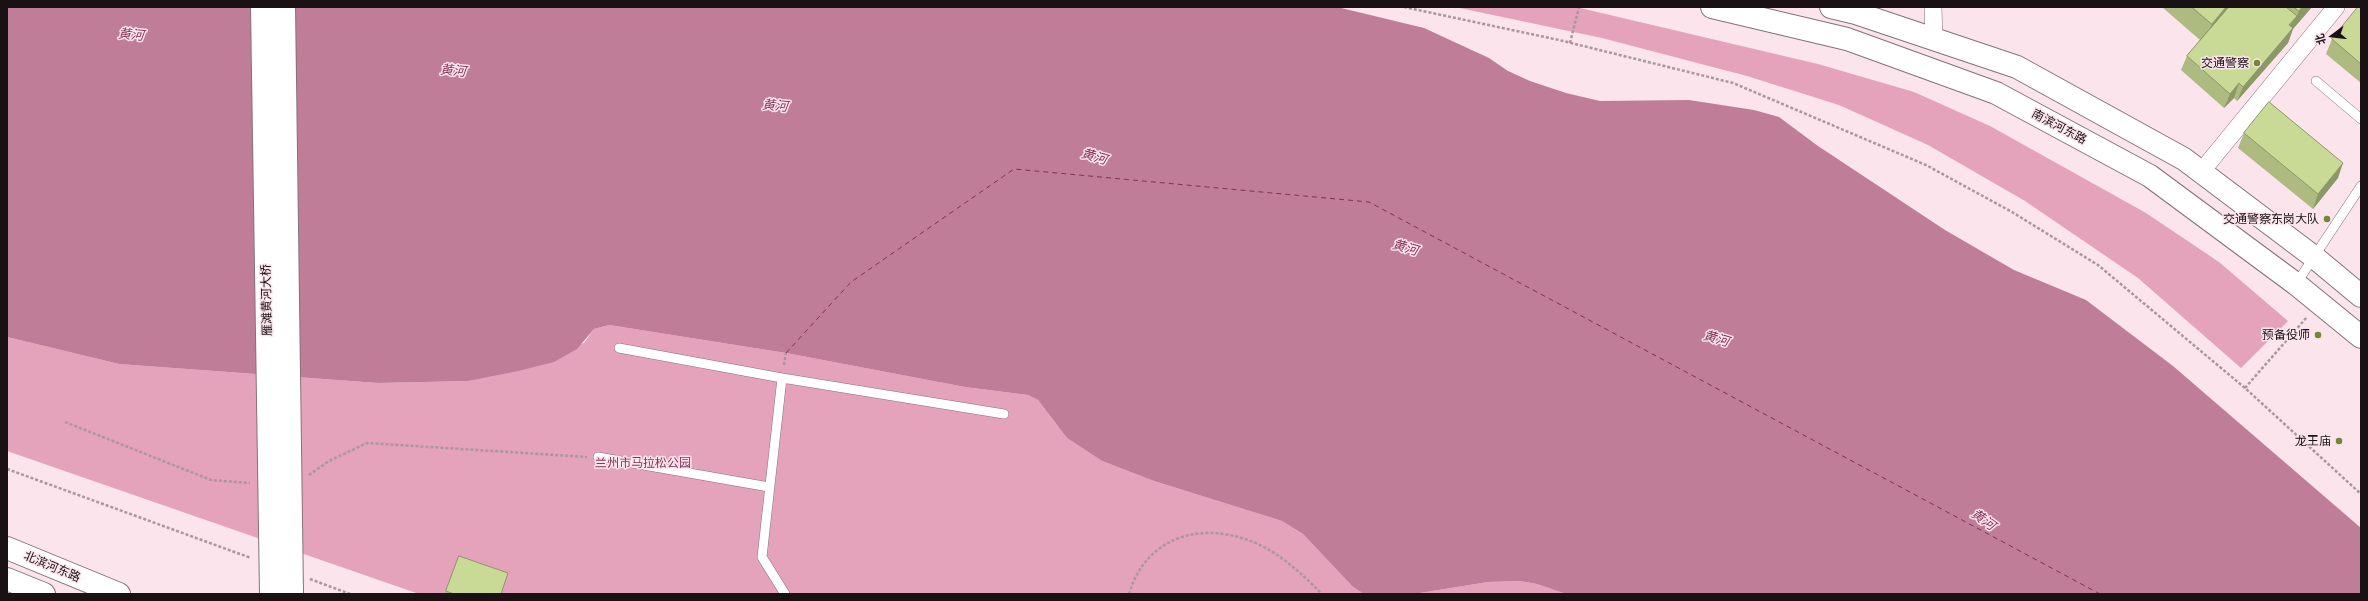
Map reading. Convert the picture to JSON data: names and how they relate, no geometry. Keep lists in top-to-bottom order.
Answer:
{
  "streets": {
    "main road": ["南滨河东路", "雁滩黄河大桥", "北滨河东路"]
  },
  "water": ["黄河"],
  "parks": ["兰州市马拉松公园"],
  "places": [
    "交通警察",
    "交通警察东岗大队",
    "预备役师",
    "龙王庙"
  ],
  "north": "left"
}
